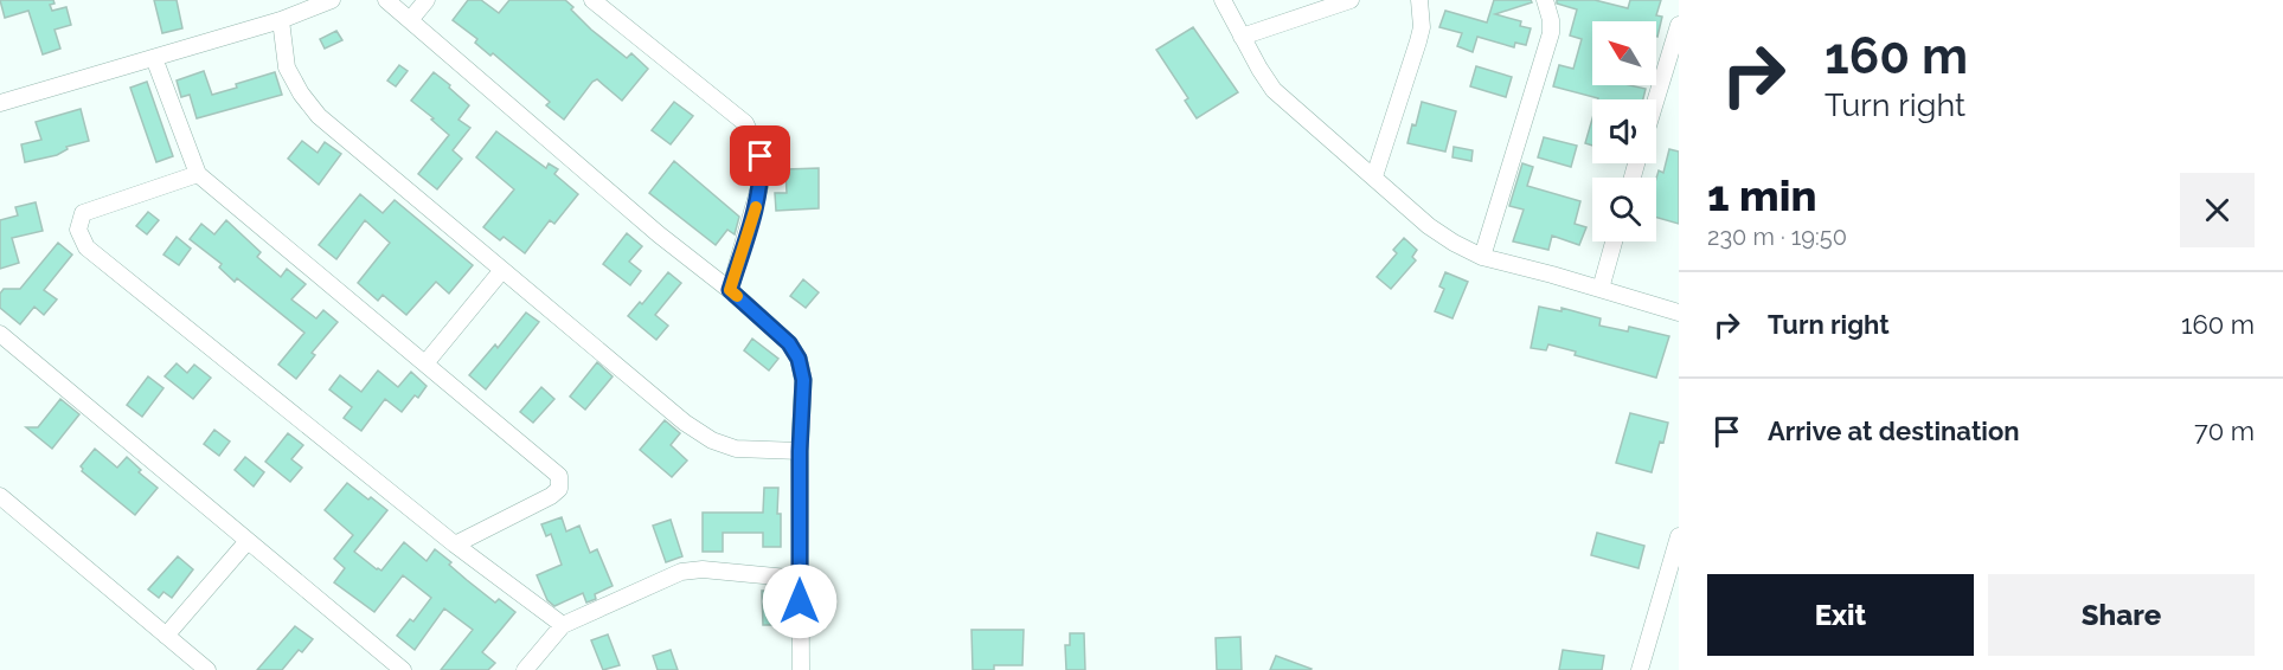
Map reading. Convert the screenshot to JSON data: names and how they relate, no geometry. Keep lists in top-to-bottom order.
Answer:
{
  "north": "top left",
  "page": {
    "turn": ["160 m", "Turn right"],
    "heading": ["1 min", "230 m · 19:50"],
    "list": [
      {
        "name": "Turn right",
        "value": "160 m"
      },
      {
        "name": "Arrive at destination",
        "value": "70 m"
      }
    ],
    "buttons": ["Exit", "Share"]
  }
}
